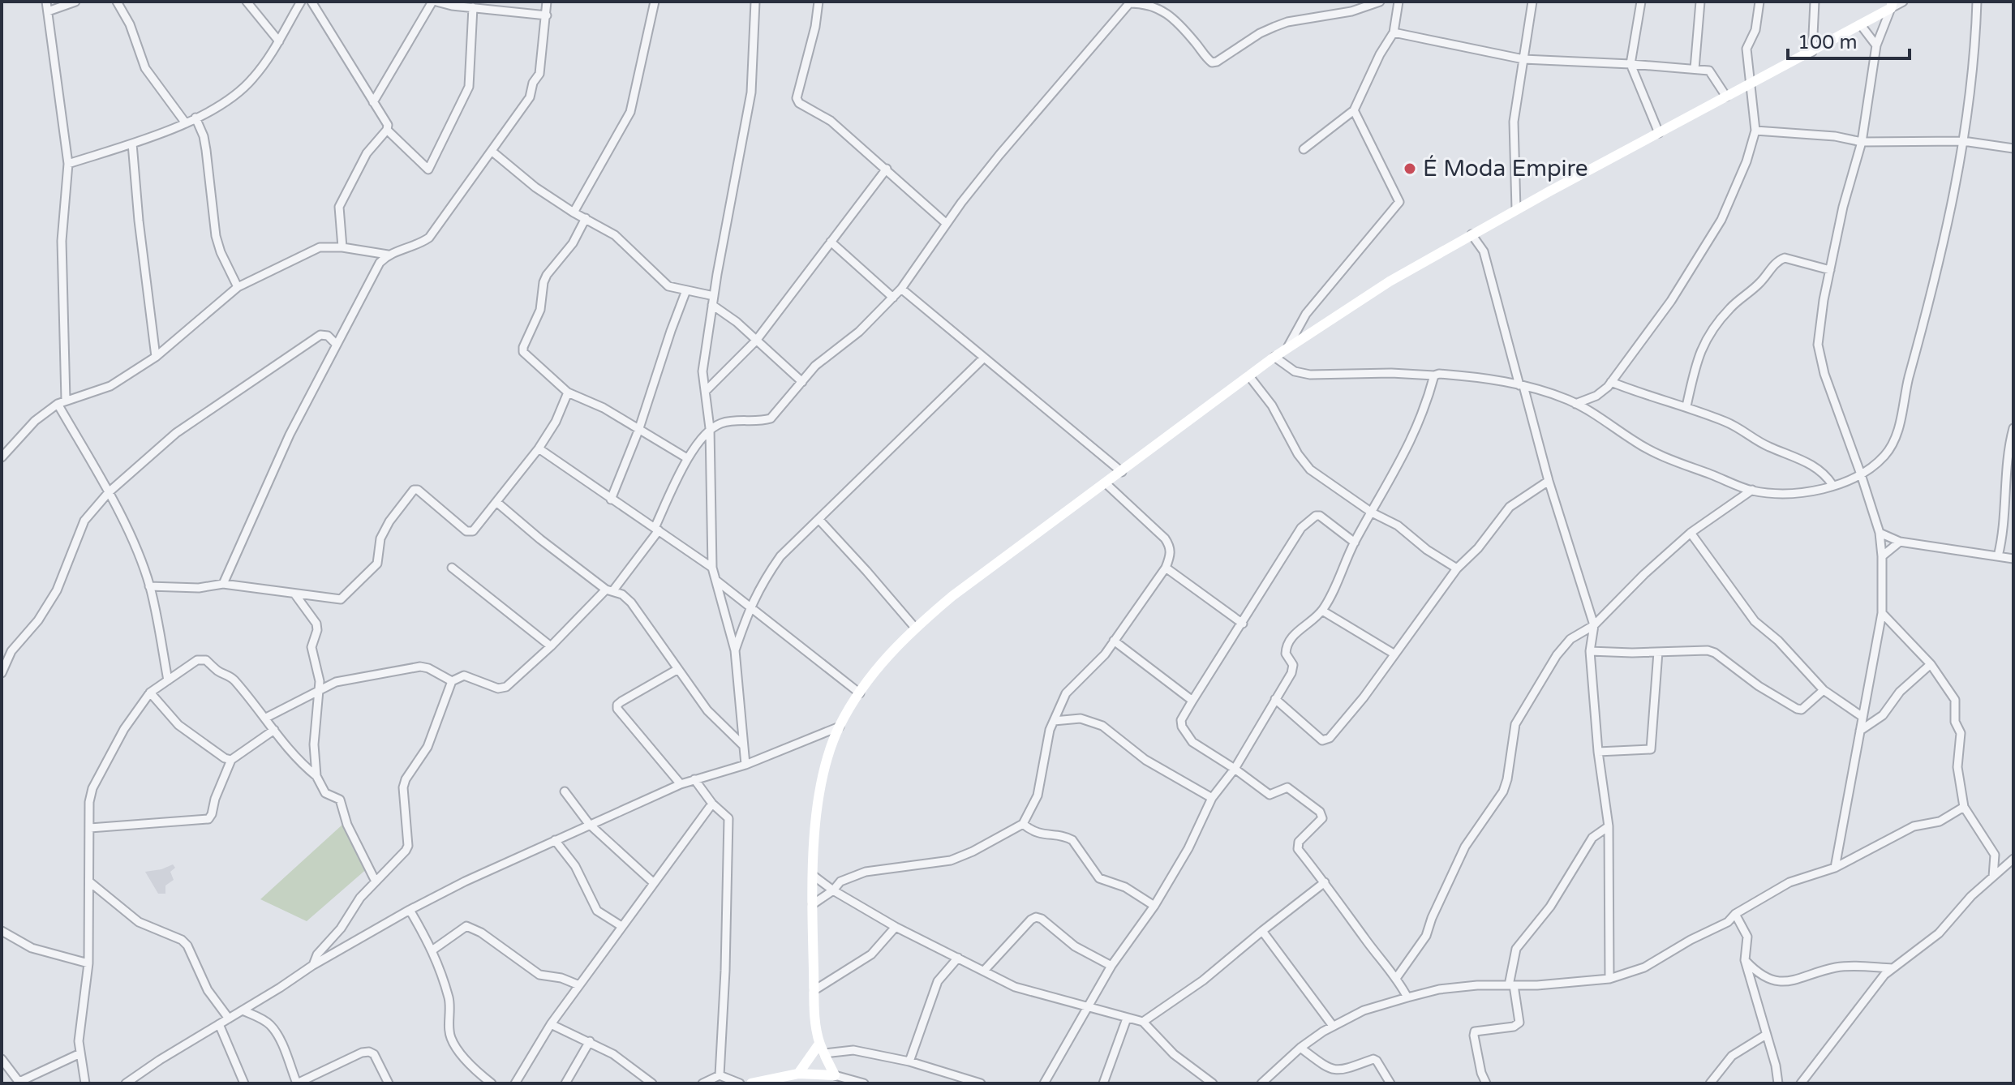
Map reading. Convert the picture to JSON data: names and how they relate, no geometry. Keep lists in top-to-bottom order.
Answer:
{
  "places": ["É Moda Empire"],
  "scale_bar": "100 m"
}
